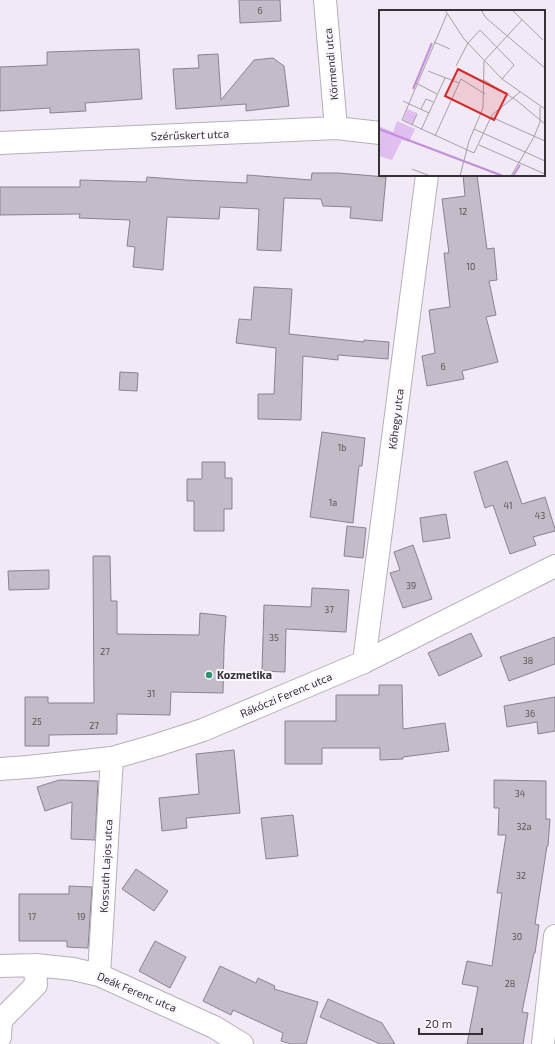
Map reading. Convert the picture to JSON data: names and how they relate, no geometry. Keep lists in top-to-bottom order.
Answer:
{
  "streets": {
    "street": [
      "Körmendi utca",
      "Szérűskert utca",
      "Kőhegy utca",
      "Rákóczi Ferenc utca",
      "Kossuth Lajos utca",
      "Deák Ferenc utca"
    ]
  },
  "crossings": [
    ["Körmendi utca", "Szérűskert utca"],
    ["Kőhegy utca", "Rákóczi Ferenc utca"],
    ["Rákóczi Ferenc utca", "Kossuth Lajos utca"],
    ["Kossuth Lajos utca", "Deák Ferenc utca"]
  ],
  "places": ["Kozmetika"],
  "house_numbers": [
    "6",
    "12",
    "10",
    "6",
    "1b",
    "1a",
    "41",
    "43",
    "39",
    "37",
    "35",
    "27",
    "38",
    "31",
    "36",
    "25",
    "27",
    "34",
    "32a",
    "32",
    "17",
    "19",
    "30",
    "28"
  ],
  "scale_bar": "20 m"
}
